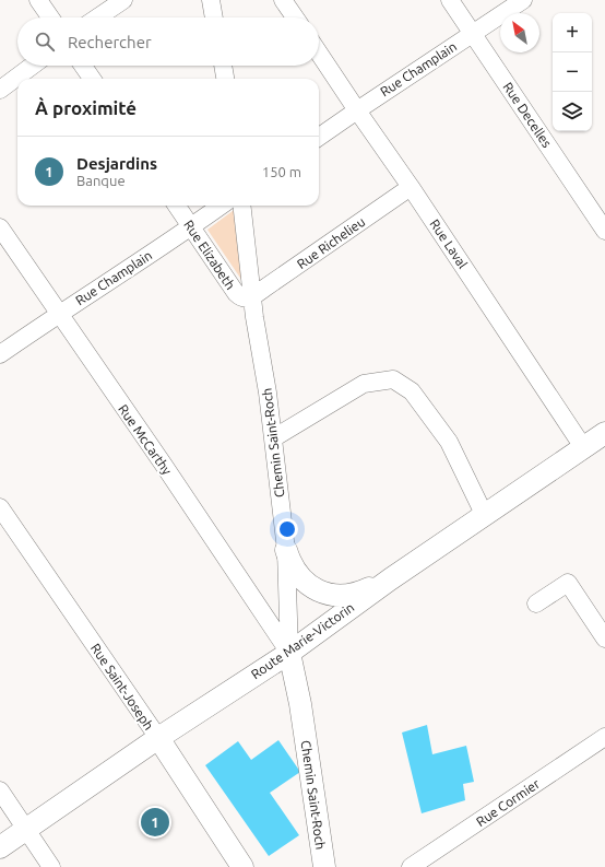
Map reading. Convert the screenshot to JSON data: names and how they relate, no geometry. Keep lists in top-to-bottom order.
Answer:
{
  "streets": {
    "main road": ["Chemin Saint-Roch", "Route Marie-Victorin", "Rue Saint-Joseph"],
    "street": [
      "Rue Champlain",
      "Rue Decelles",
      "Rue Richelieu",
      "Rue Laval",
      "Rue Elizabeth",
      "Rue McCarthy",
      "Rue Cormier"
    ]
  },
  "crossings": [
    ["Rue Champlain", "Rue Decelles"],
    ["Rue Champlain", "Rue Laval"],
    ["Rue Champlain", "Rue Elizabeth"],
    ["Rue Champlain", "Rue McCarthy"],
    ["Rue Richelieu", "Rue Laval"],
    ["Rue Richelieu", "Rue Elizabeth"],
    ["Rue Richelieu", "Chemin Saint-Roch"],
    ["Rue Laval", "Route Marie-Victorin"],
    ["Rue Elizabeth", "Chemin Saint-Roch"],
    ["Rue McCarthy", "Chemin Saint-Roch"],
    ["Rue McCarthy", "Route Marie-Victorin"],
    ["Chemin Saint-Roch", "Route Marie-Victorin"],
    ["Route Marie-Victorin", "Rue Saint-Joseph"]
  ],
  "north": "top left",
  "page": {
    "map_buttons": ["+", "−"],
    "search": "Rechercher",
    "heading": "À proximité",
    "list": [
      {
        "mark": "1",
        "name": "Desjardins",
        "note": "Banque",
        "value": "150 m"
      }
    ],
    "pins": "1"
  }
}
